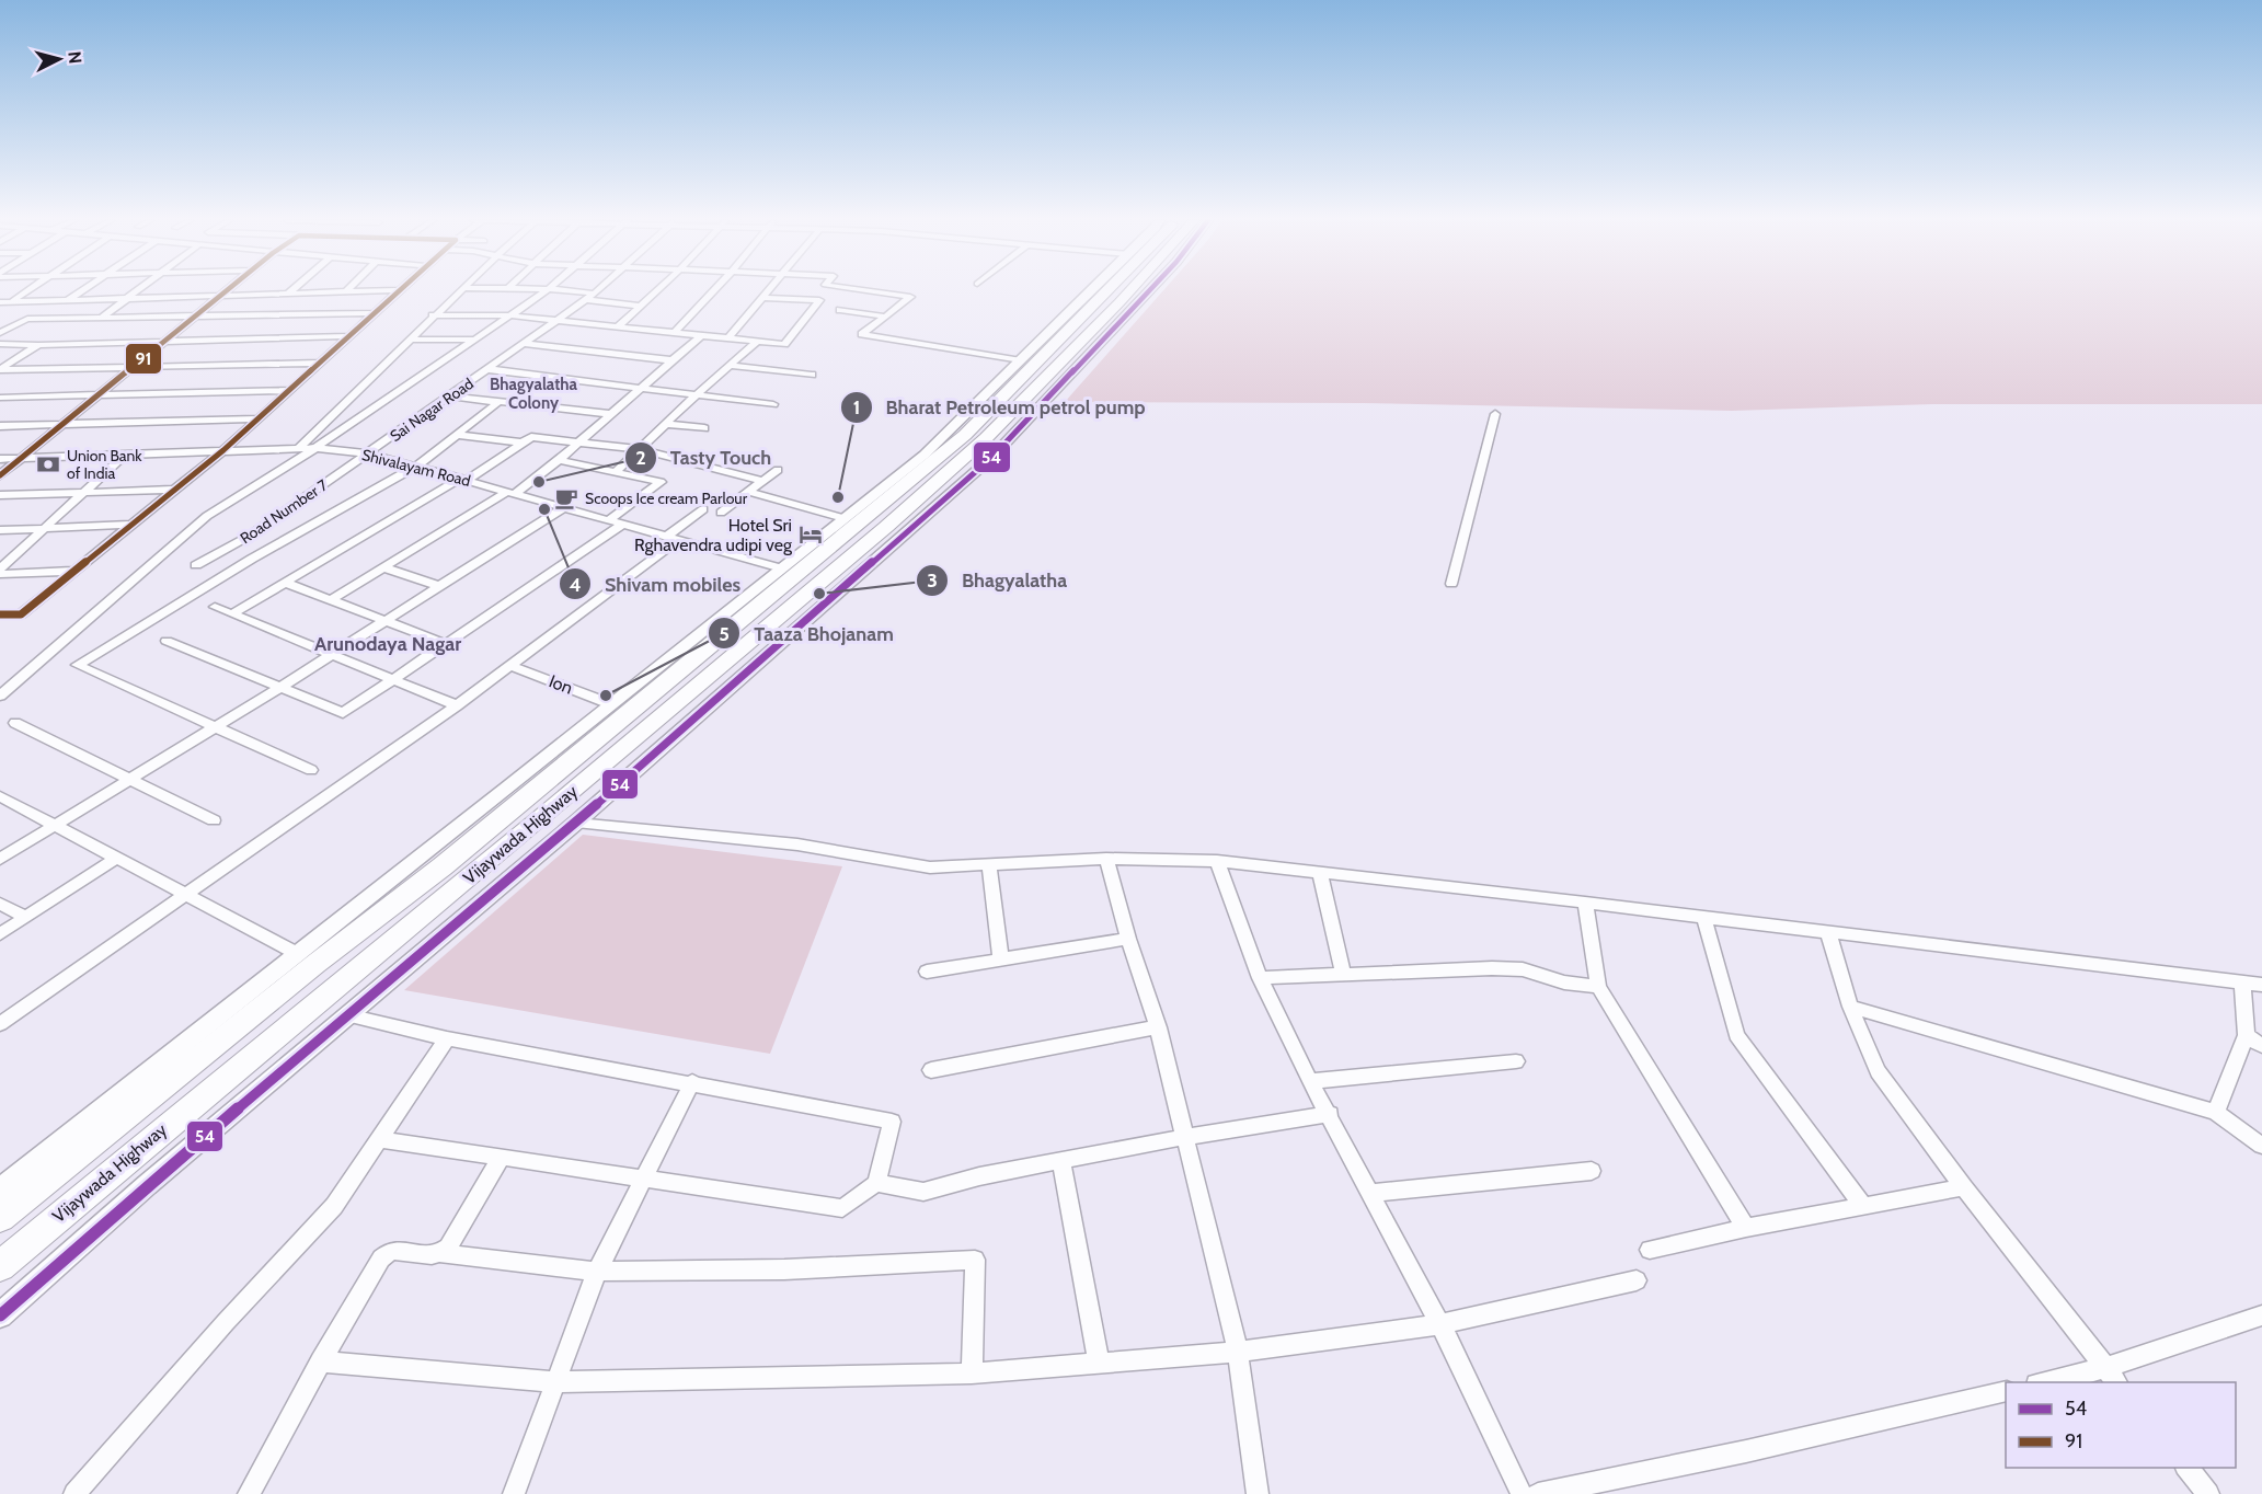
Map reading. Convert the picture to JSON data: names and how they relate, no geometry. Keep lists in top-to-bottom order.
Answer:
{
  "streets": {
    "highway": ["Vijaywada Highway"],
    "street": [
      "Sai Nagar Road",
      "Shivalayam Road",
      "Road Number 7",
      "Ion"
    ]
  },
  "crossings": [
    ["Sai Nagar Road", "Shivalayam Road"],
    ["Sai Nagar Road", "Road Number 7"],
    ["Shivalayam Road", "Road Number 7"]
  ],
  "districts": ["Bhagyalatha Colony", "Arunodaya Nagar"],
  "places": {
    "bank": ["Union Bank of India"],
    "other": [
      "Tasty Touch",
      "Bharat Petroleum petrol pump",
      "Shivam mobiles",
      "Bhagyalatha",
      "Taaza Bhojanam"
    ],
    "cafe": ["Scoops Ice cream Parlour"],
    "hotel": ["Hotel Sri Rghavendra udipi veg"]
  },
  "lines": ["transit line 54", "transit line 91"],
  "legend": ["54", "91"],
  "north": "right"
}
